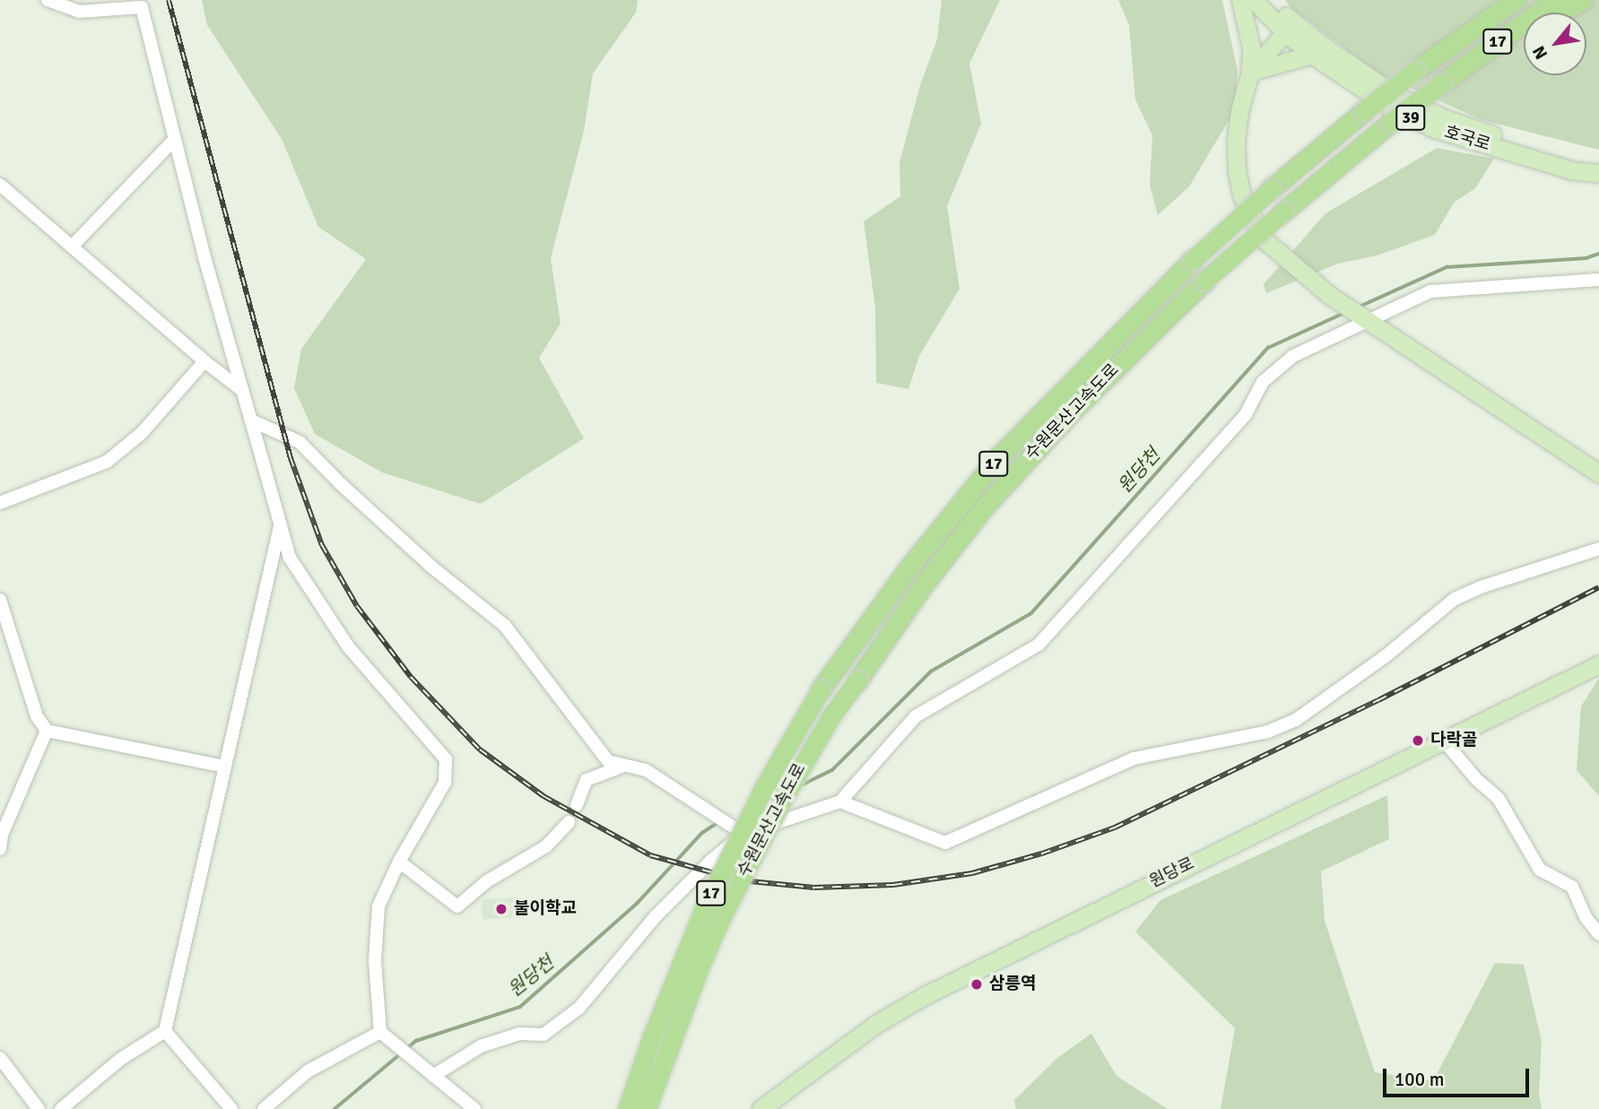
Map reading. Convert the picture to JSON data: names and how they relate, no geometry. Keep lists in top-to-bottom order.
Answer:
{
  "streets": {
    "highway": ["17", "수원문산고속도로"],
    "main road": ["39", "호국로", "원당로"]
  },
  "water": ["원당천"],
  "places": ["다락골", "불이학교", "삼릉역"],
  "scale_bar": "100 m",
  "north": "bottom left"
}
